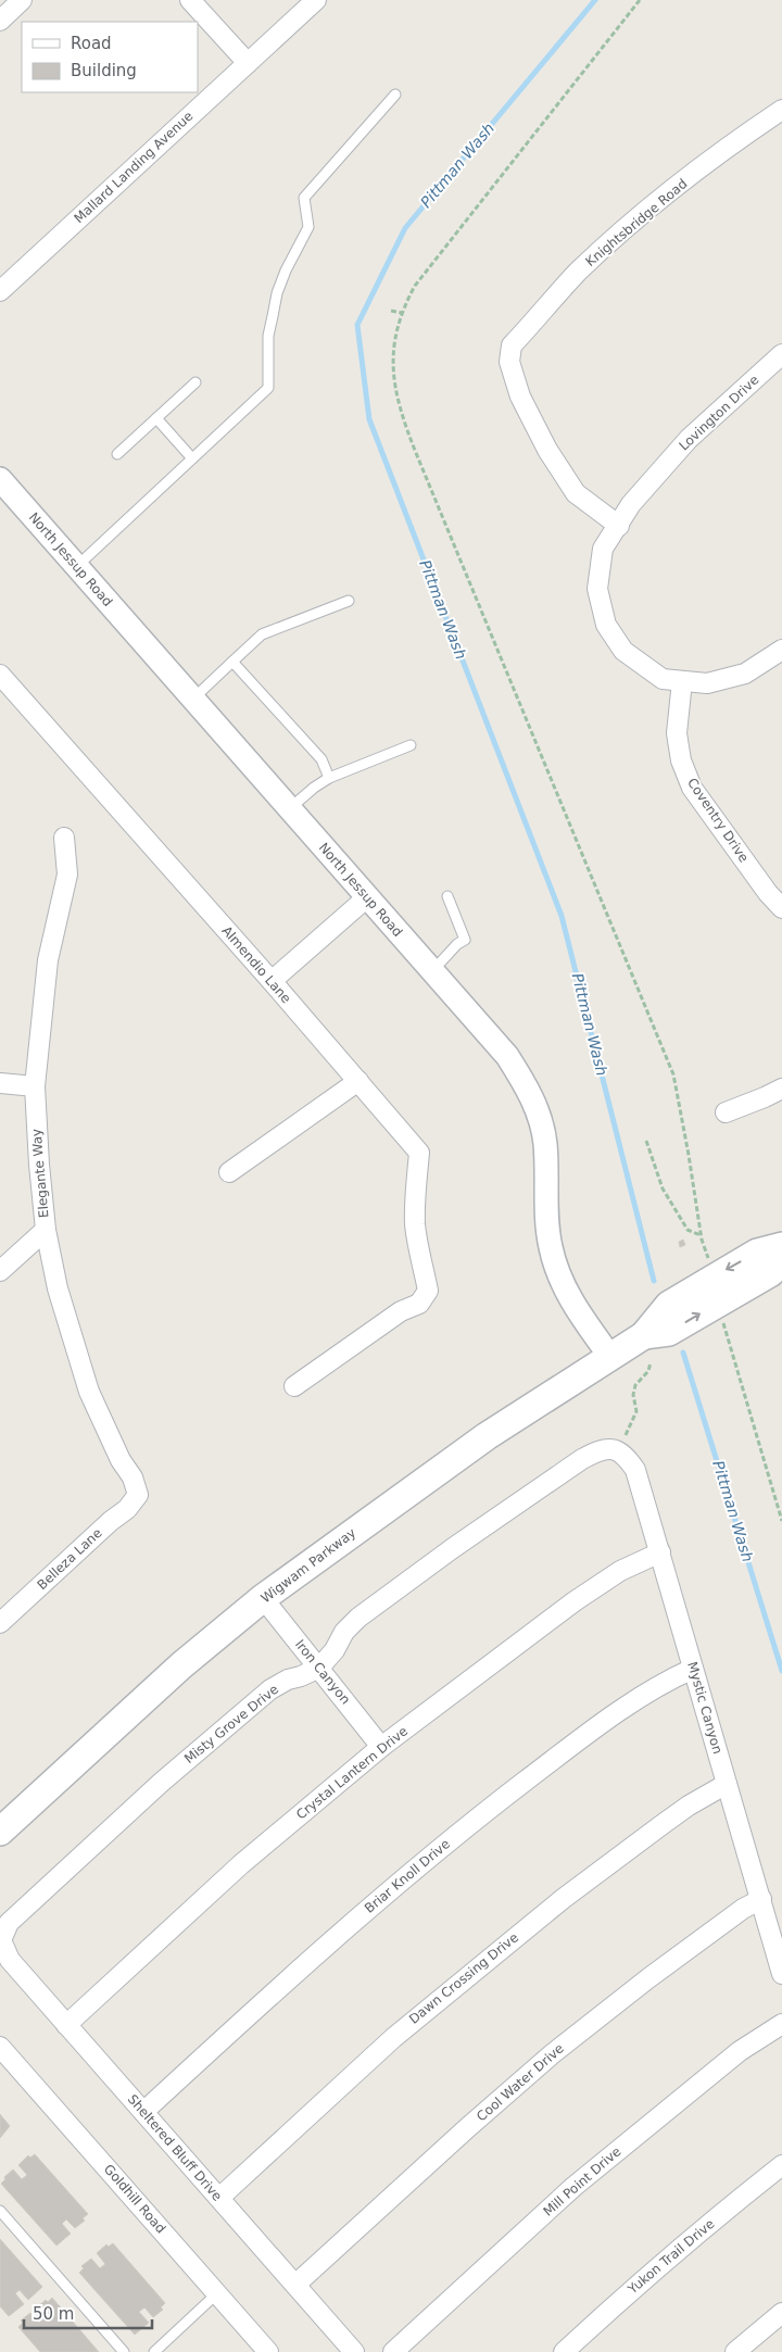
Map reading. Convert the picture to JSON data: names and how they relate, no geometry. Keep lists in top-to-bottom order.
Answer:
{
  "streets": {
    "main road": ["Wigwam Parkway"],
    "street": [
      "Mallard Landing Avenue",
      "Knightsbridge Road",
      "Lovington Drive",
      "North Jessup Road",
      "Coventry Drive",
      "Almendio Lane",
      "Elegante Way",
      "Belleza Lane",
      "Iron Canyon",
      "Mystic Canyon",
      "Misty Grove Drive",
      "Crystal Lantern Drive",
      "Briar Knoll Drive",
      "Dawn Crossing Drive",
      "Cool Water Drive",
      "Sheltered Bluff Drive",
      "Mill Point Drive",
      "Goldhill Road",
      "Yukon Trail Drive"
    ]
  },
  "crossings": [
    ["Knightsbridge Road", "Lovington Drive"],
    ["North Jessup Road", "Wigwam Parkway"],
    ["Elegante Way", "Belleza Lane"],
    ["Wigwam Parkway", "Iron Canyon"],
    ["Iron Canyon", "Misty Grove Drive"],
    ["Iron Canyon", "Crystal Lantern Drive"],
    ["Mystic Canyon", "Crystal Lantern Drive"],
    ["Mystic Canyon", "Briar Knoll Drive"],
    ["Mystic Canyon", "Dawn Crossing Drive"],
    ["Mystic Canyon", "Cool Water Drive"],
    ["Misty Grove Drive", "Sheltered Bluff Drive"],
    ["Crystal Lantern Drive", "Sheltered Bluff Drive"],
    ["Briar Knoll Drive", "Sheltered Bluff Drive"],
    ["Dawn Crossing Drive", "Sheltered Bluff Drive"],
    ["Cool Water Drive", "Sheltered Bluff Drive"]
  ],
  "water": ["Pittman Wash"],
  "legend": ["Road", "Building"],
  "scale_bar": "50 m"
}
